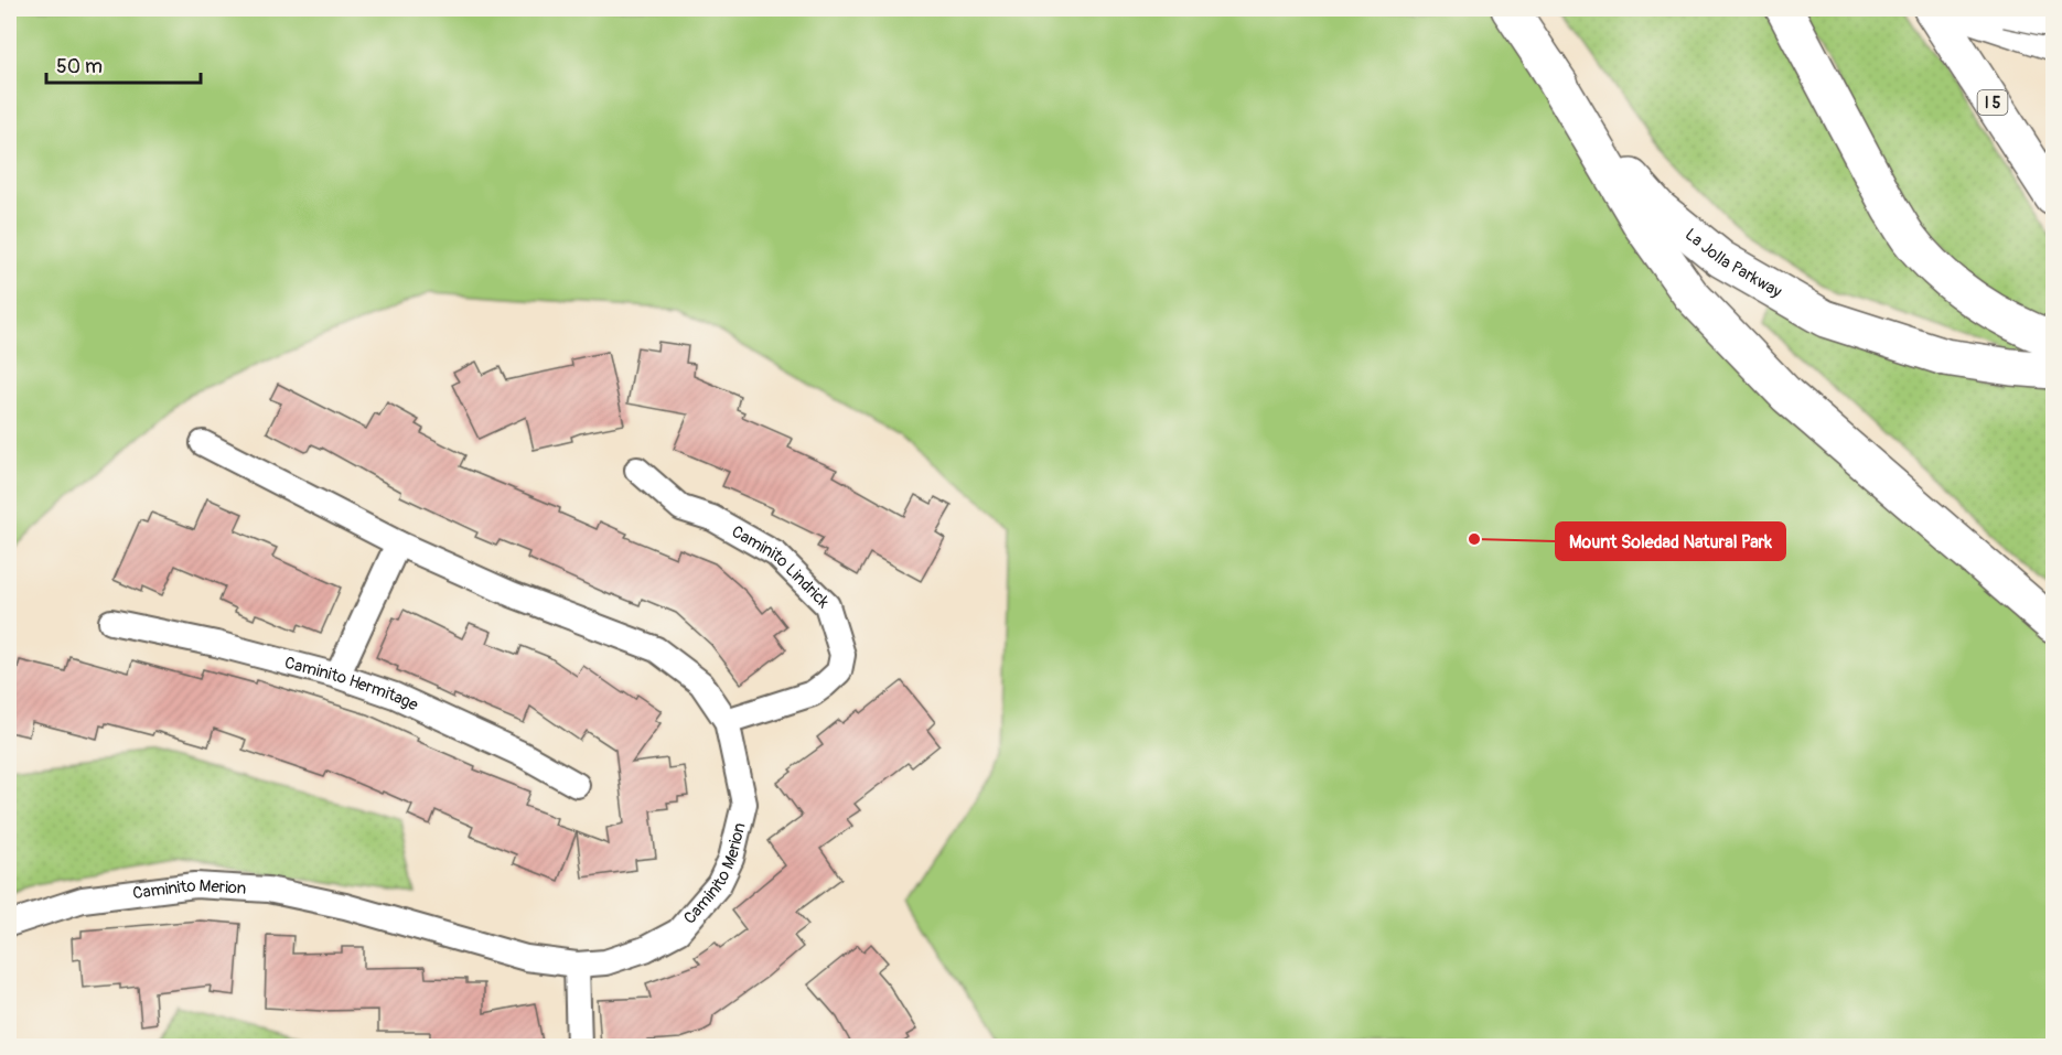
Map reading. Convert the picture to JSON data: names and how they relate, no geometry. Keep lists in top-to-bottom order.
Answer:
{
  "streets": {
    "highway": ["I 5", "La Jolla Parkway"],
    "street": ["Caminito Lindrick", "Caminito Hermitage", "Caminito Merion"]
  },
  "crossings": [
    ["Caminito Lindrick", "Caminito Merion"]
  ],
  "places": ["Mount Soledad Natural Park"],
  "scale_bar": "50 m"
}
